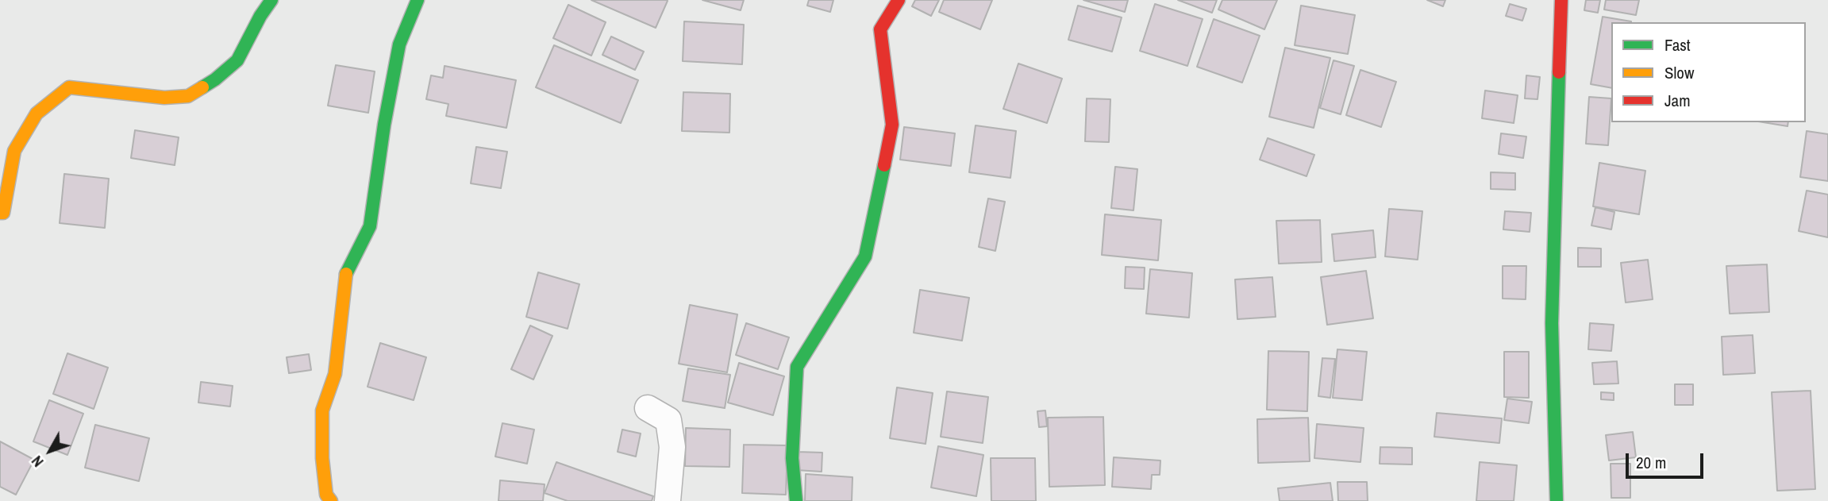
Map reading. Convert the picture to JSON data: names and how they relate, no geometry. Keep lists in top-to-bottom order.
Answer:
{
  "legend": ["Fast", "Slow", "Jam"],
  "scale_bar": "20 m",
  "north": "bottom left"
}
